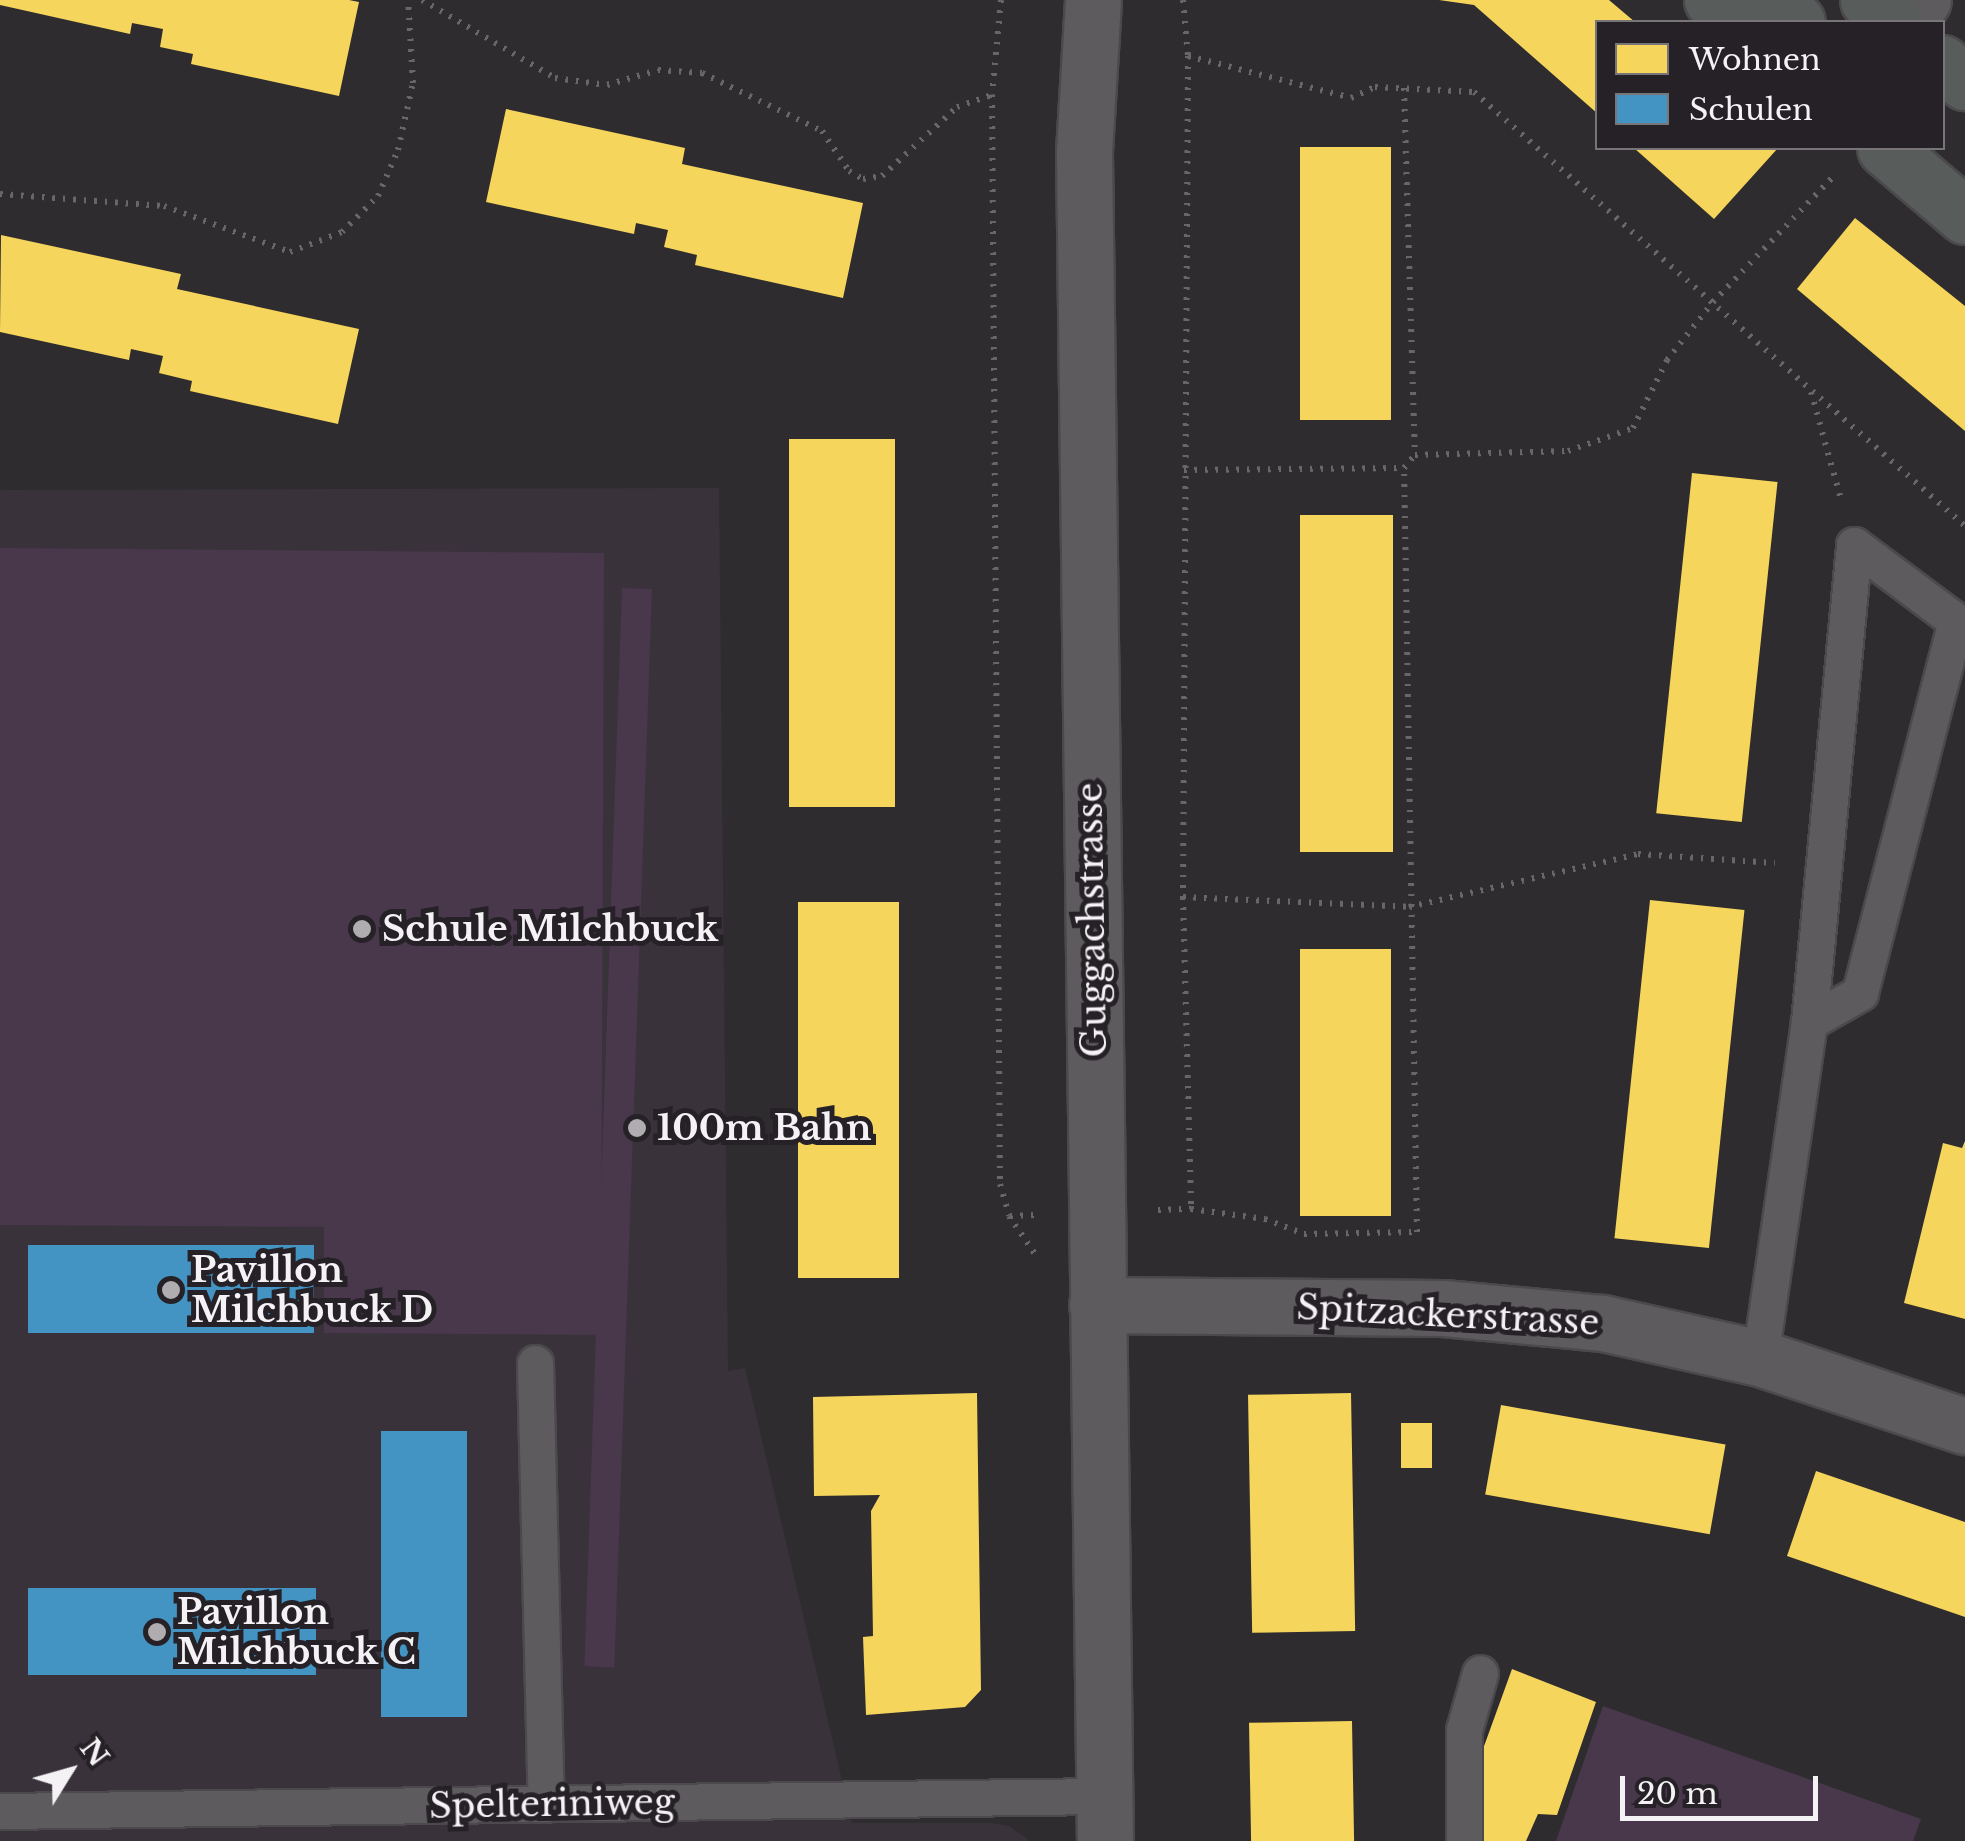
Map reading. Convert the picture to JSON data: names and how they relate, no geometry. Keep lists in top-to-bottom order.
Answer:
{
  "streets": {
    "street": ["Guggachstrasse", "Spitzackerstrasse"],
    "lane": ["Spelteriniweg"]
  },
  "crossings": [
    ["Guggachstrasse", "Spitzackerstrasse"],
    ["Guggachstrasse", "Spelteriniweg"]
  ],
  "places": [
    "Schule Milchbuck",
    "100m Bahn",
    "Pavillon Milchbuck D",
    "Pavillon Milchbuck C"
  ],
  "legend": ["Wohnen", "Schulen"],
  "scale_bar": "20 m",
  "north": "top right"
}
